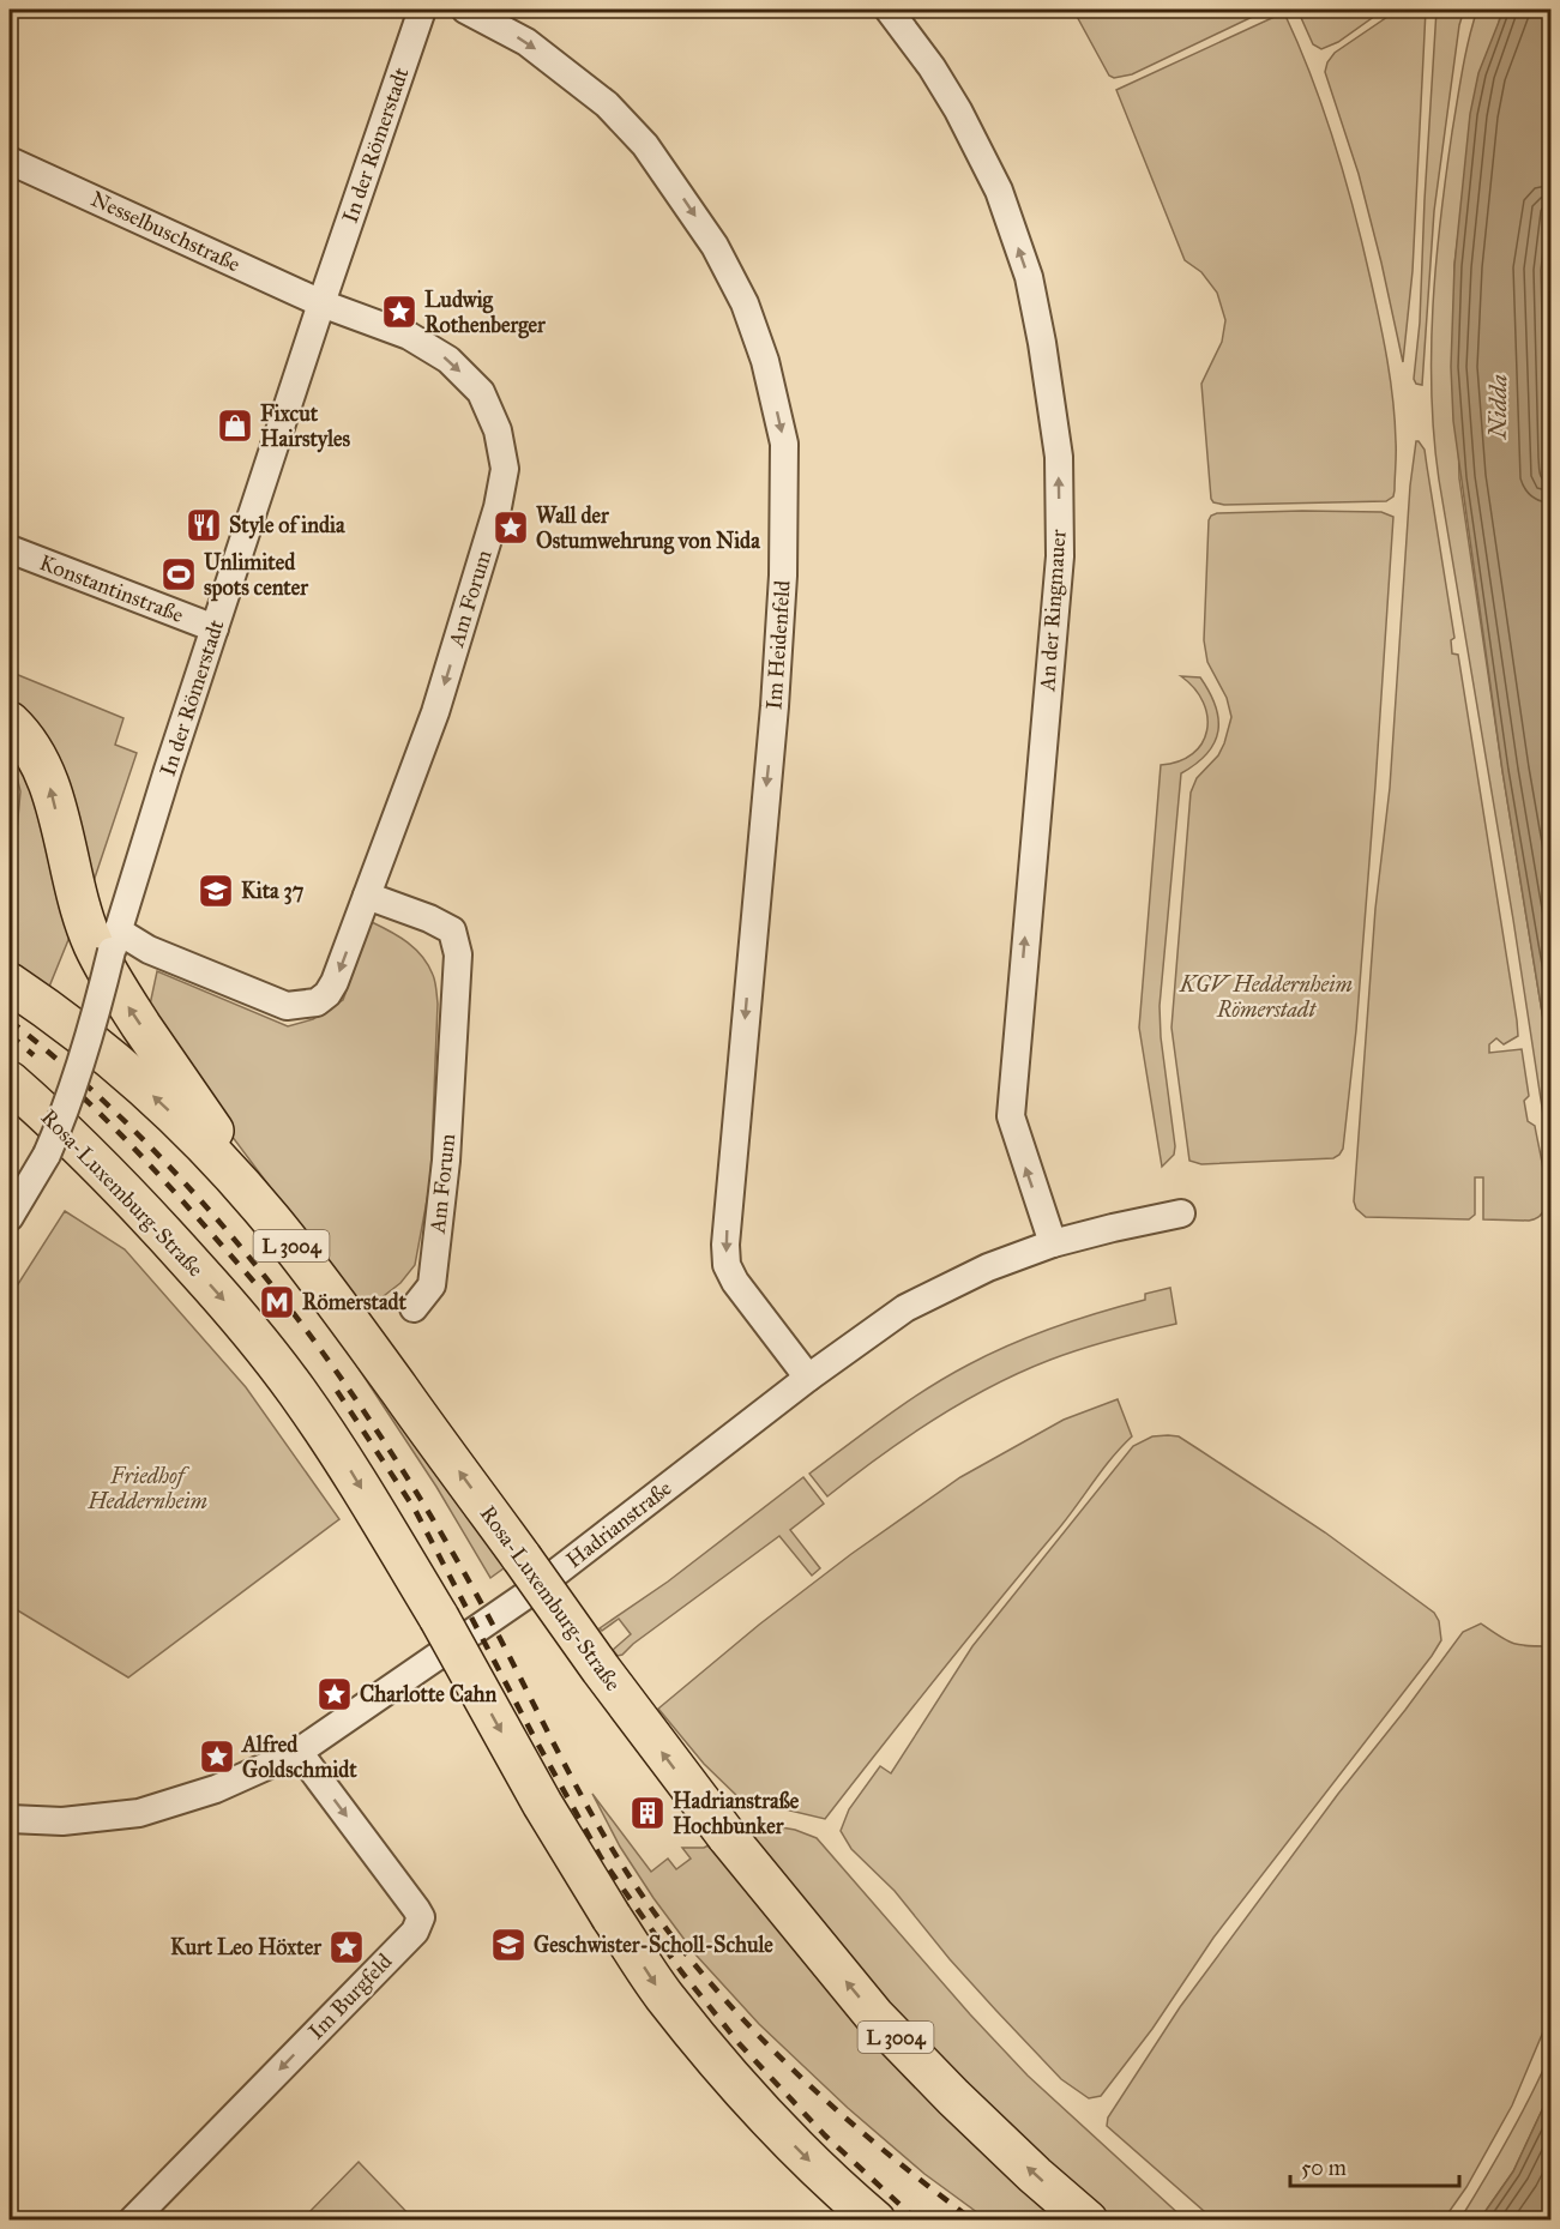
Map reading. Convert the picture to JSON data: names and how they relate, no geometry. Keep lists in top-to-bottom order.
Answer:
{
  "streets": {
    "highway": ["Rosa-Luxemburg-Straße", "L 3004"],
    "street": [
      "In der Römerstadt",
      "Nesselbuschstraße",
      "Konstantinstraße",
      "Am Forum",
      "An der Ringmauer",
      "Im Heidenfeld",
      "Hadrianstraße",
      "Im Burgfeld"
    ]
  },
  "crossings": [
    ["In der Römerstadt", "Nesselbuschstraße"],
    ["In der Römerstadt", "Konstantinstraße"],
    ["In der Römerstadt", "Am Forum"],
    ["Nesselbuschstraße", "Am Forum"],
    ["An der Ringmauer", "Hadrianstraße"],
    ["Im Heidenfeld", "Hadrianstraße"],
    ["Hadrianstraße", "Im Burgfeld"]
  ],
  "one_way": ["An der Ringmauer", "Im Heidenfeld"],
  "water": ["Nidda"],
  "parks": ["KGV Heddernheim Römerstadt", "Friedhof Heddernheim"],
  "places": {
    "place": [
      "Ludwig Rothenberger",
      "Wall der Ostumwehrung von Nida",
      "Charlotte Cahn",
      "Alfred Goldschmidt",
      "Kurt Leo Höxter"
    ],
    "shop": ["Fixcut Hairstyles"],
    "restaurant": ["Style of india"],
    "sports": ["Unlimited spots center"],
    "school or university": ["Kita 37", "Geschwister-Scholl-Schule"],
    "metro station": ["Römerstadt"],
    "building": ["Hadrianstraße Hochbunker"]
  },
  "scale_bar": "50 m"
}
